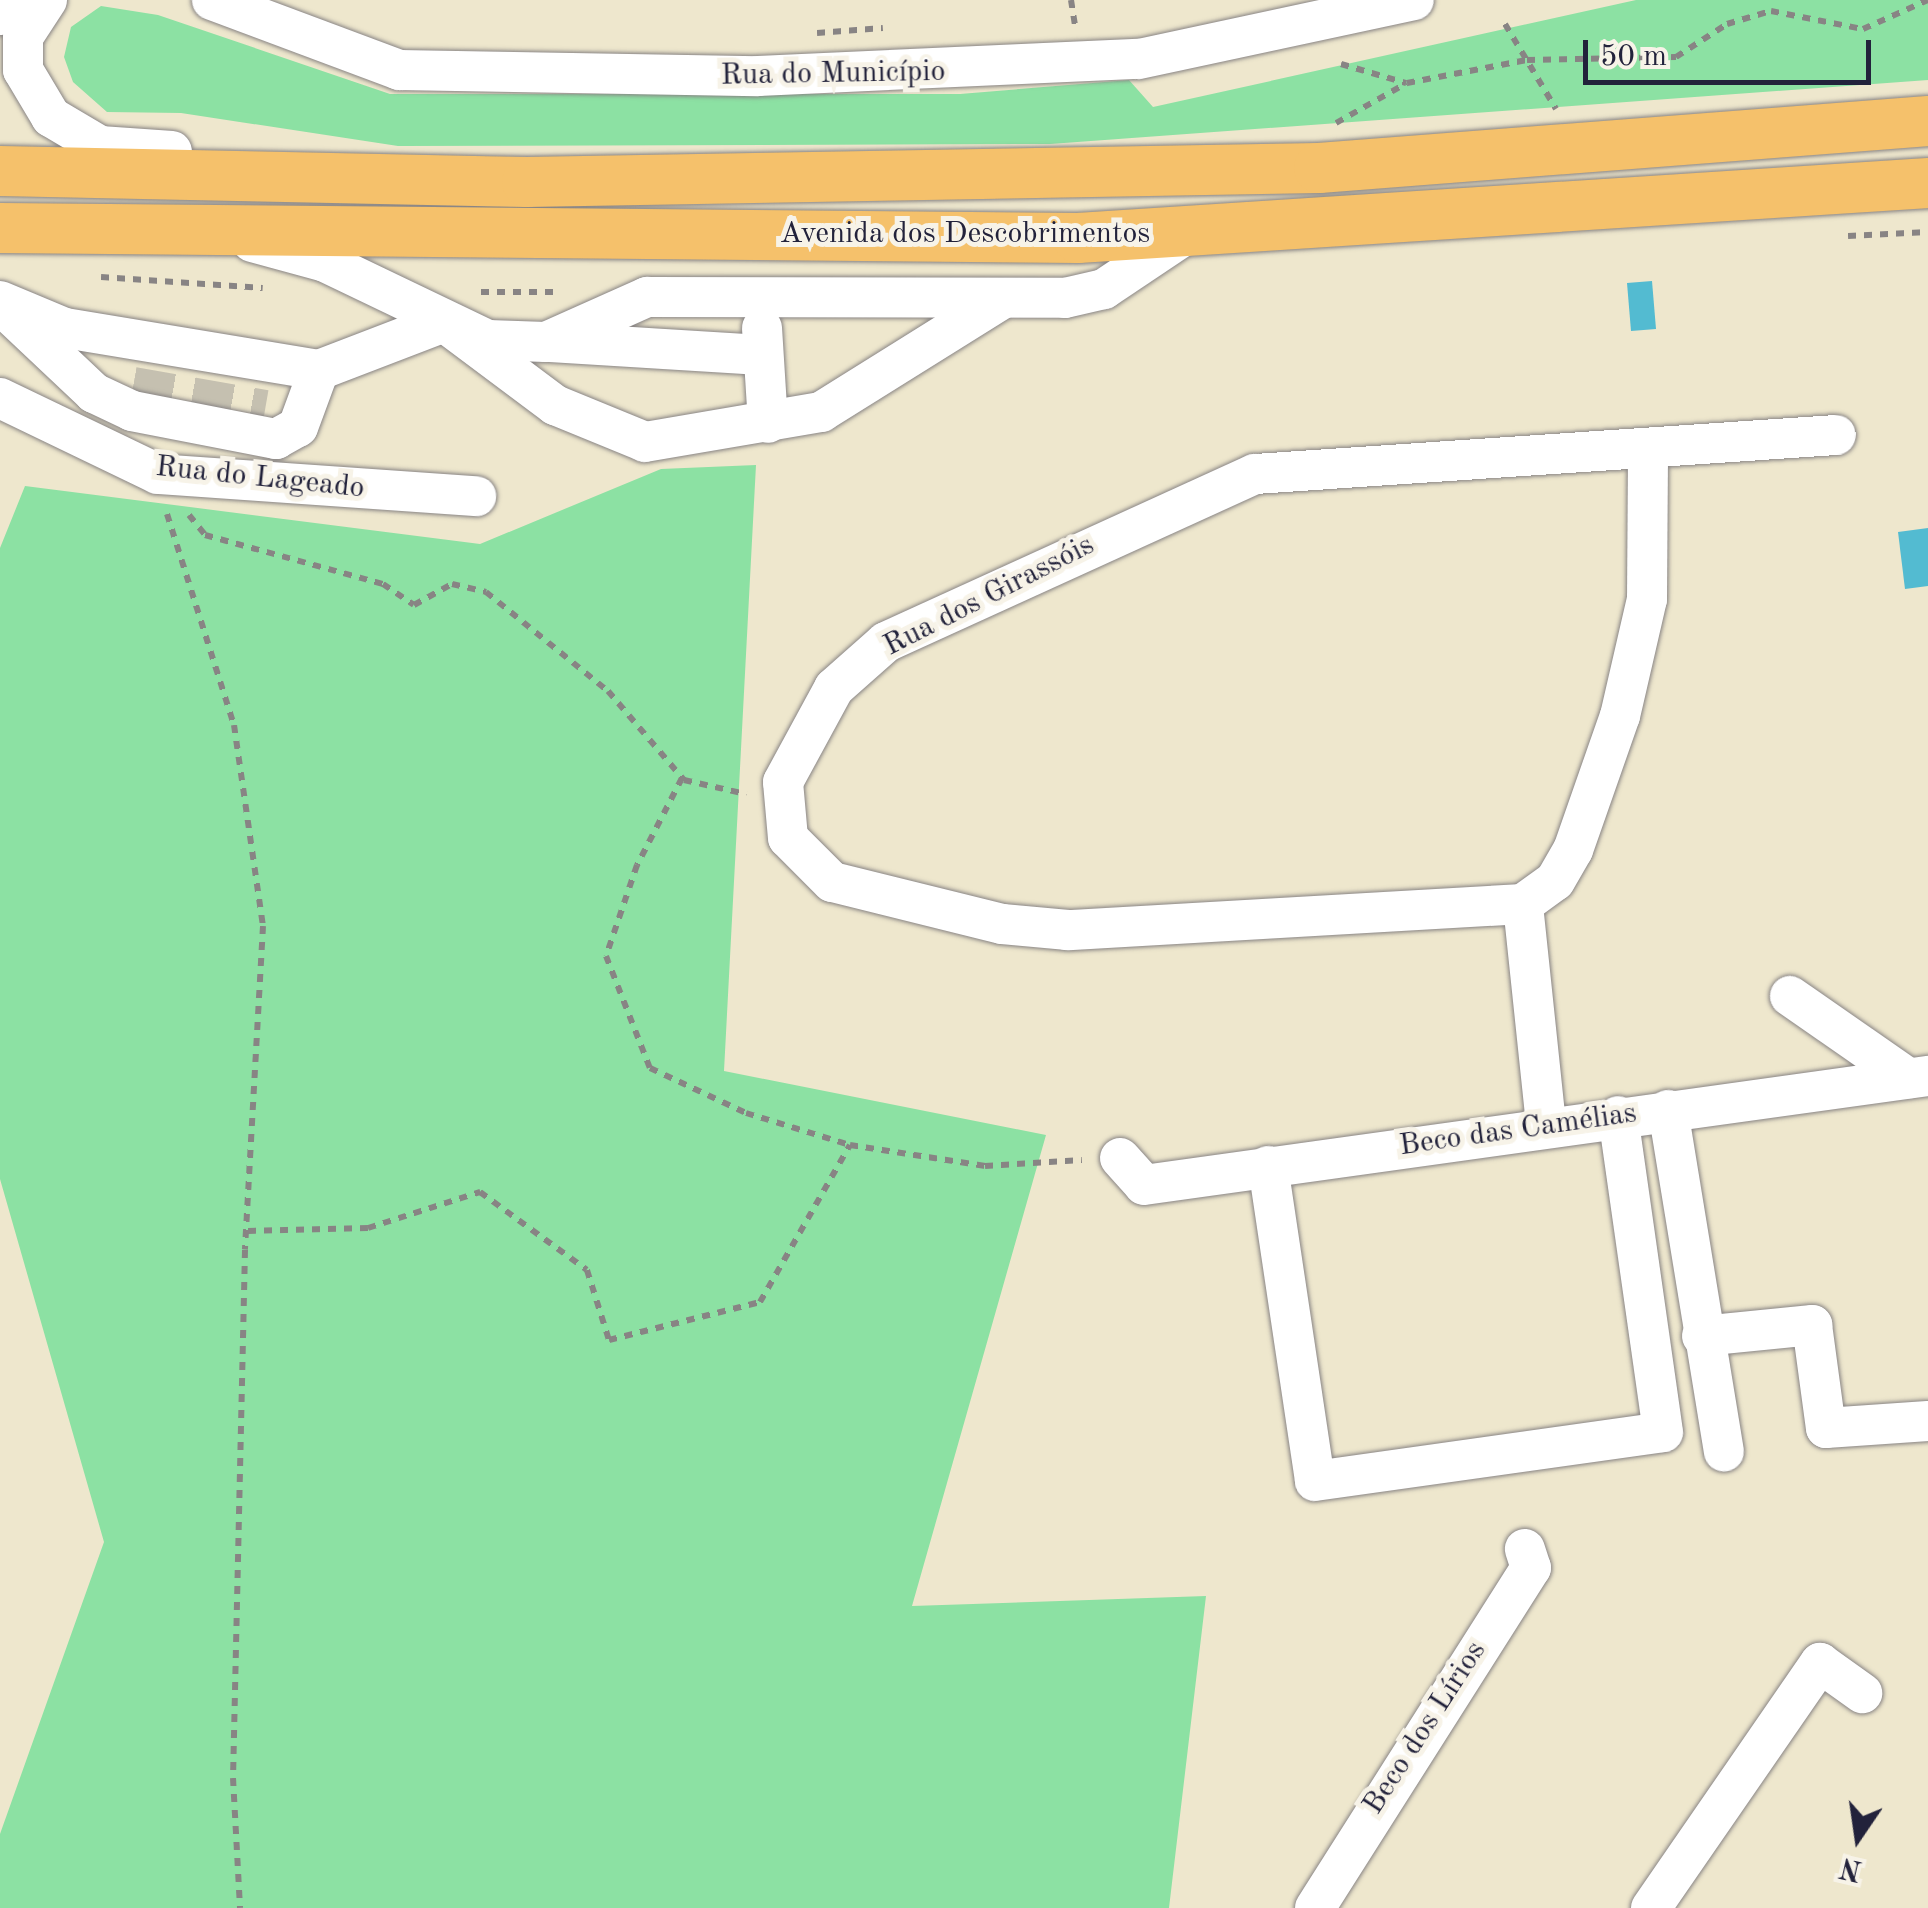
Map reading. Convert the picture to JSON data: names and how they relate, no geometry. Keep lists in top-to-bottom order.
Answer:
{
  "streets": {
    "main road": ["Avenida dos Descobrimentos"],
    "street": [
      "Rua do Município",
      "Rua do Lageado",
      "Rua dos Girassóis",
      "Beco das Camélias",
      "Beco dos Lírios"
    ]
  },
  "scale_bar": "50 m",
  "north": "bottom"
}
